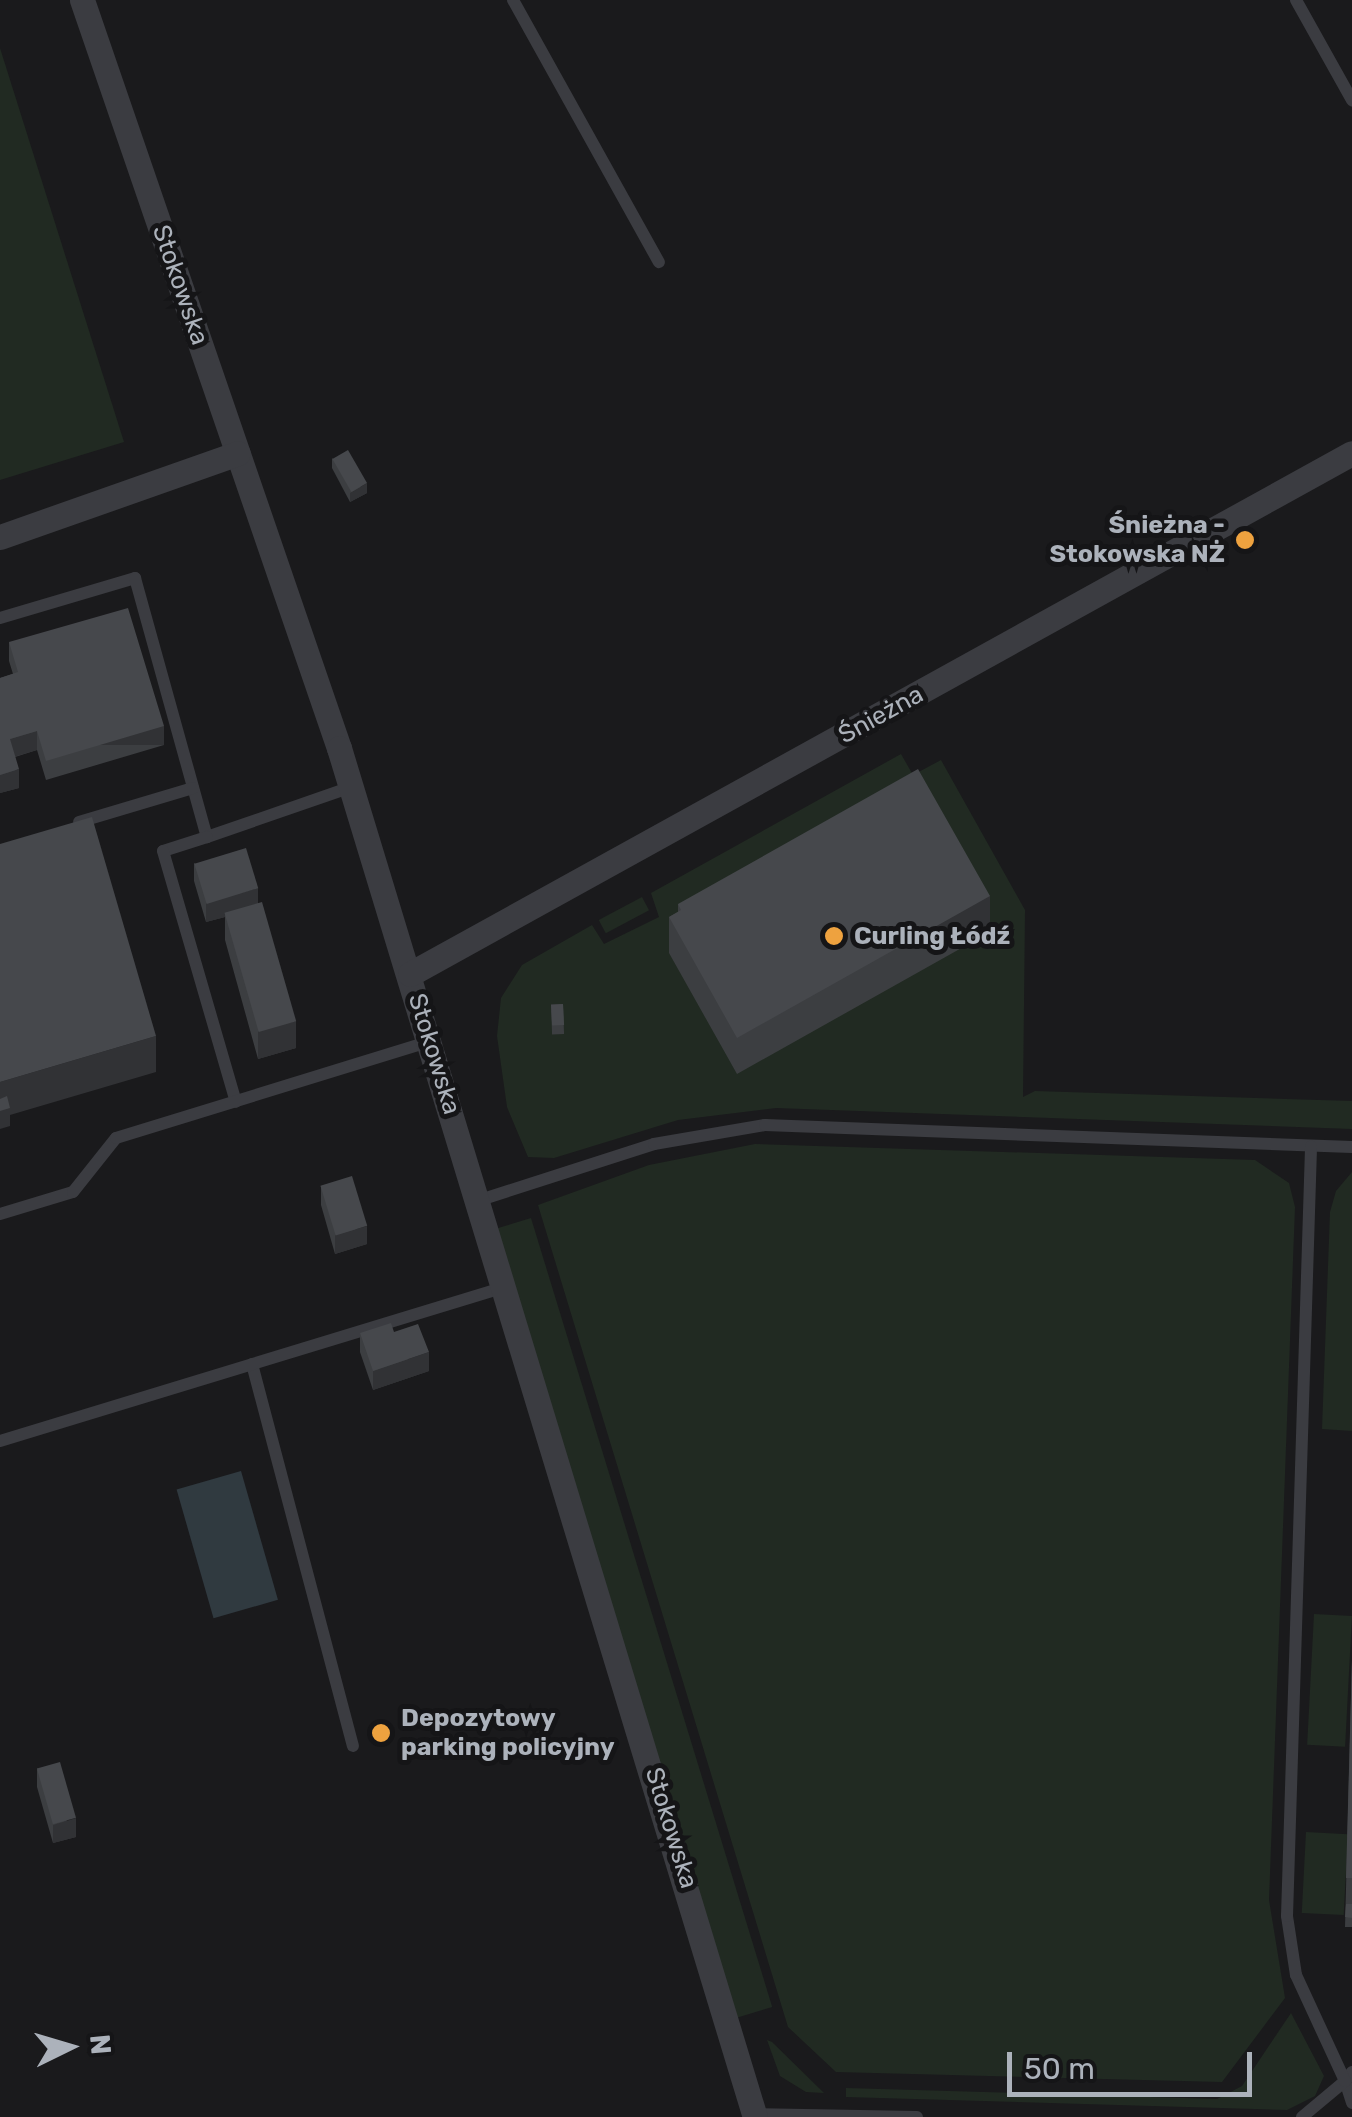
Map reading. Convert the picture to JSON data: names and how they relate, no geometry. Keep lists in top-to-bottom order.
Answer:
{
  "streets": {
    "street": ["Stokowska", "Śnieżna"]
  },
  "crossings": [
    ["Stokowska", "Śnieżna"]
  ],
  "places": ["Śnieżna - Stokowska NŻ", "Curling Łódź", "Depozytowy parking policyjny"],
  "scale_bar": "50 m",
  "north": "right"
}
